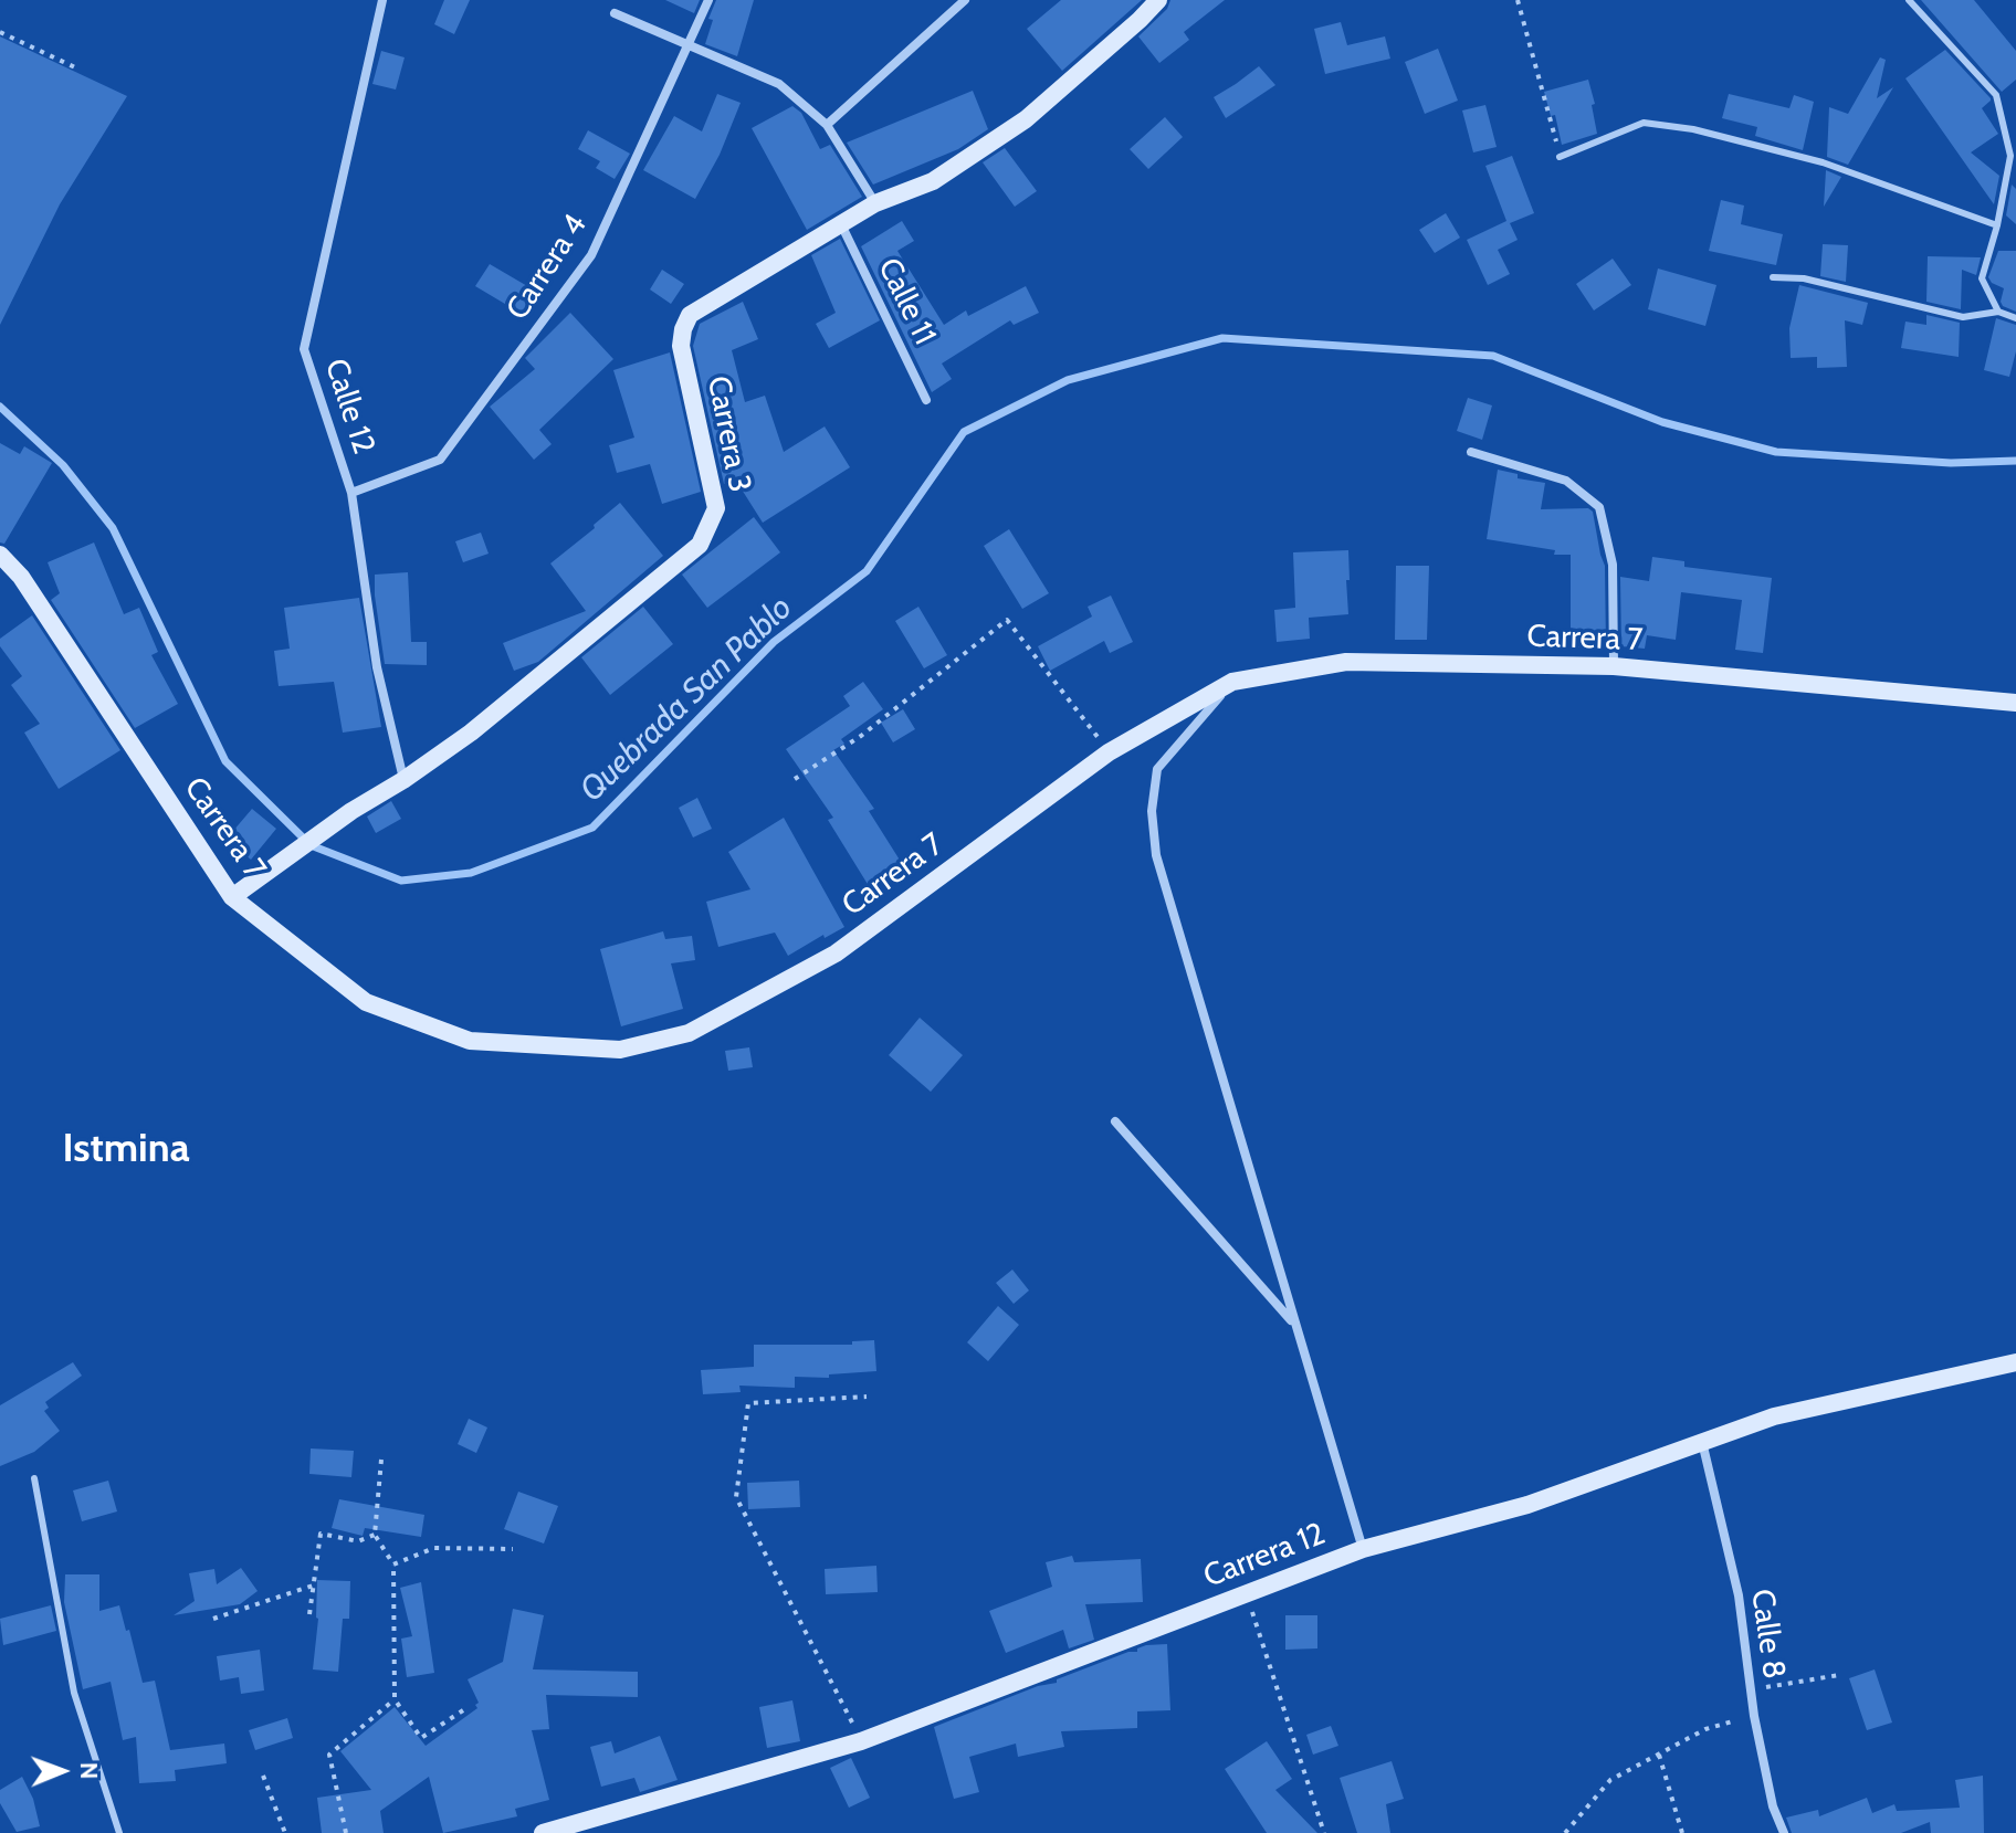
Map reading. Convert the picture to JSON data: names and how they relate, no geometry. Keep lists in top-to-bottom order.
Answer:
{
  "streets": {
    "main road": ["Carrera 3", "Carrera 7", "Carrera 12"],
    "street": [
      "Carrera 4",
      "Calle 11",
      "Calle 12",
      "Calle 8"
    ]
  },
  "crossings": [
    ["Carrera 4", "Calle 12"],
    ["Calle 11", "Carrera 3"],
    ["Calle 12", "Carrera 3"],
    ["Carrera 3", "Carrera 7"],
    ["Carrera 12", "Calle 8"]
  ],
  "districts": ["Istmina"],
  "water": ["Quebrada San Pablo"],
  "north": "right"
}
